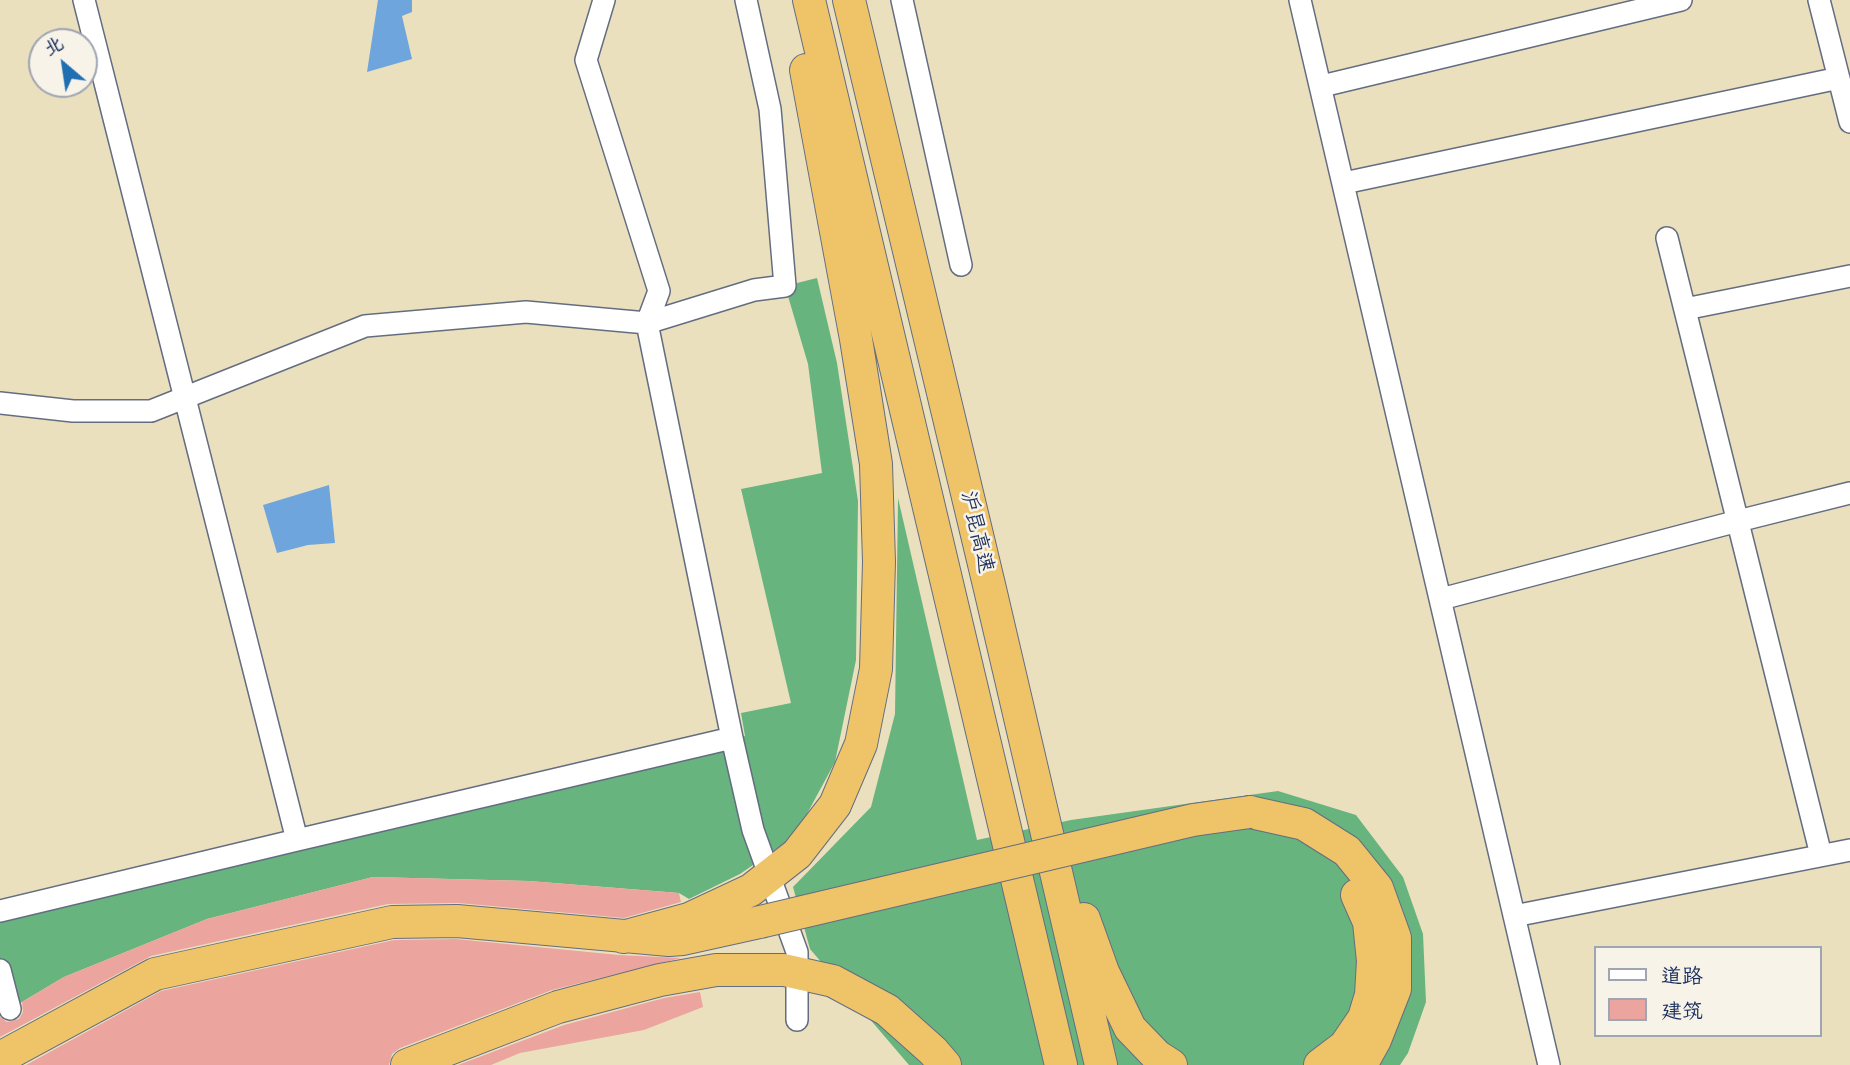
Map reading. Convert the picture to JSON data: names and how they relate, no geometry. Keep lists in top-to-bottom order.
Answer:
{
  "streets": {
    "highway": ["沪昆高速"]
  },
  "legend": ["道路", "建筑"],
  "north": "top left"
}
